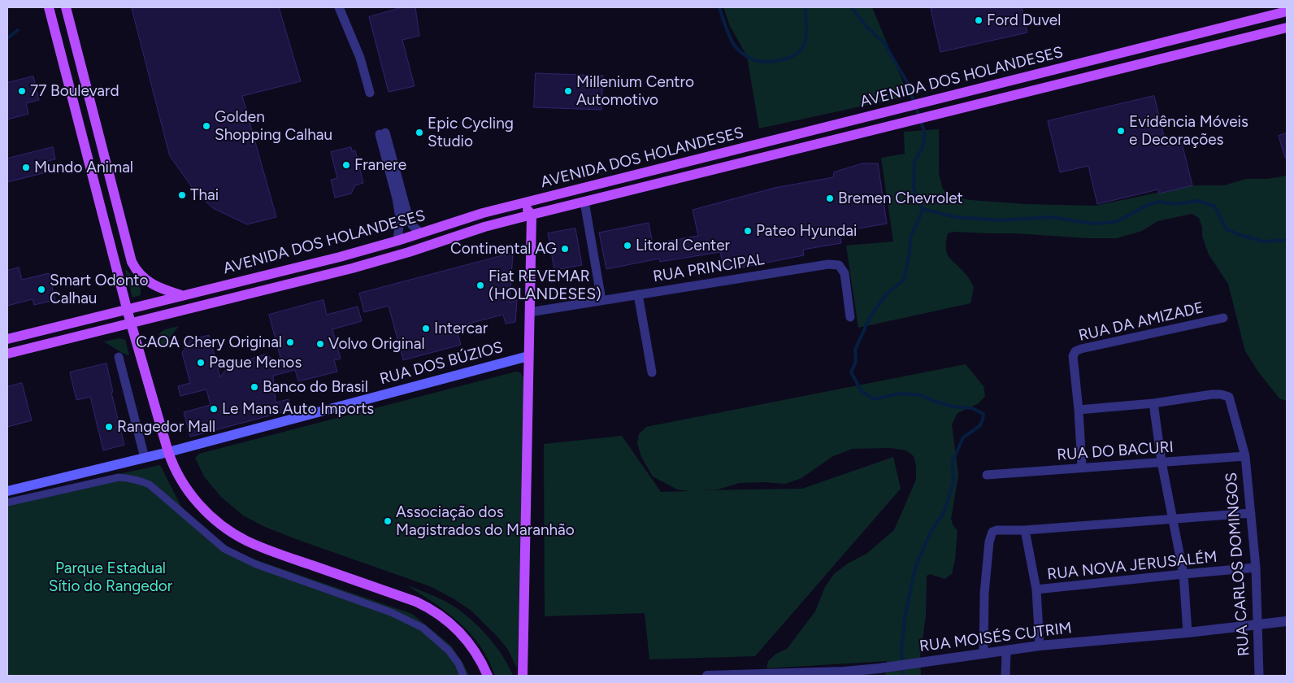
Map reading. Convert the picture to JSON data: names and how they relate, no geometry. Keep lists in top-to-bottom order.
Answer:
{
  "streets": {
    "main road": ["AVENIDA DOS HOLANDESES", "RUA DOS BÚZIOS"],
    "street": [
      "RUA PRINCIPAL",
      "RUA DA AMIZADE",
      "RUA DO BACURI",
      "RUA CARLOS DOMINGOS",
      "RUA NOVA JERUSALÉM",
      "RUA MOISÉS CUTRIM"
    ]
  },
  "crossings": [
    ["RUA DO BACURI", "RUA CARLOS DOMINGOS"],
    ["RUA CARLOS DOMINGOS", "RUA NOVA JERUSALÉM"],
    ["RUA CARLOS DOMINGOS", "RUA MOISÉS CUTRIM"]
  ],
  "parks": ["Parque Estadual Sítio do Rangedor"],
  "places": [
    "Ford Duvel",
    "77 Boulevard",
    "Millenium Centro Automotivo",
    "Golden Shopping Calhau",
    "Evidência Móveis e Decorações",
    "Epic Cycling Studio",
    "Franere",
    "Mundo Animal",
    "Thai",
    "Bremen Chevrolet",
    "Pateo Hyundai",
    "Litoral Center",
    "Continental AG",
    "Fiat REVEMAR (HOLANDESES)",
    "Smart Odonto Calhau",
    "Intercar",
    "CAOA Chery Original",
    "Volvo Original",
    "Pague Menos",
    "Banco do Brasil",
    "Le Mans Auto Imports",
    "Rangedor Mall",
    "Associação dos Magistrados do Maranhão"
  ]
}
